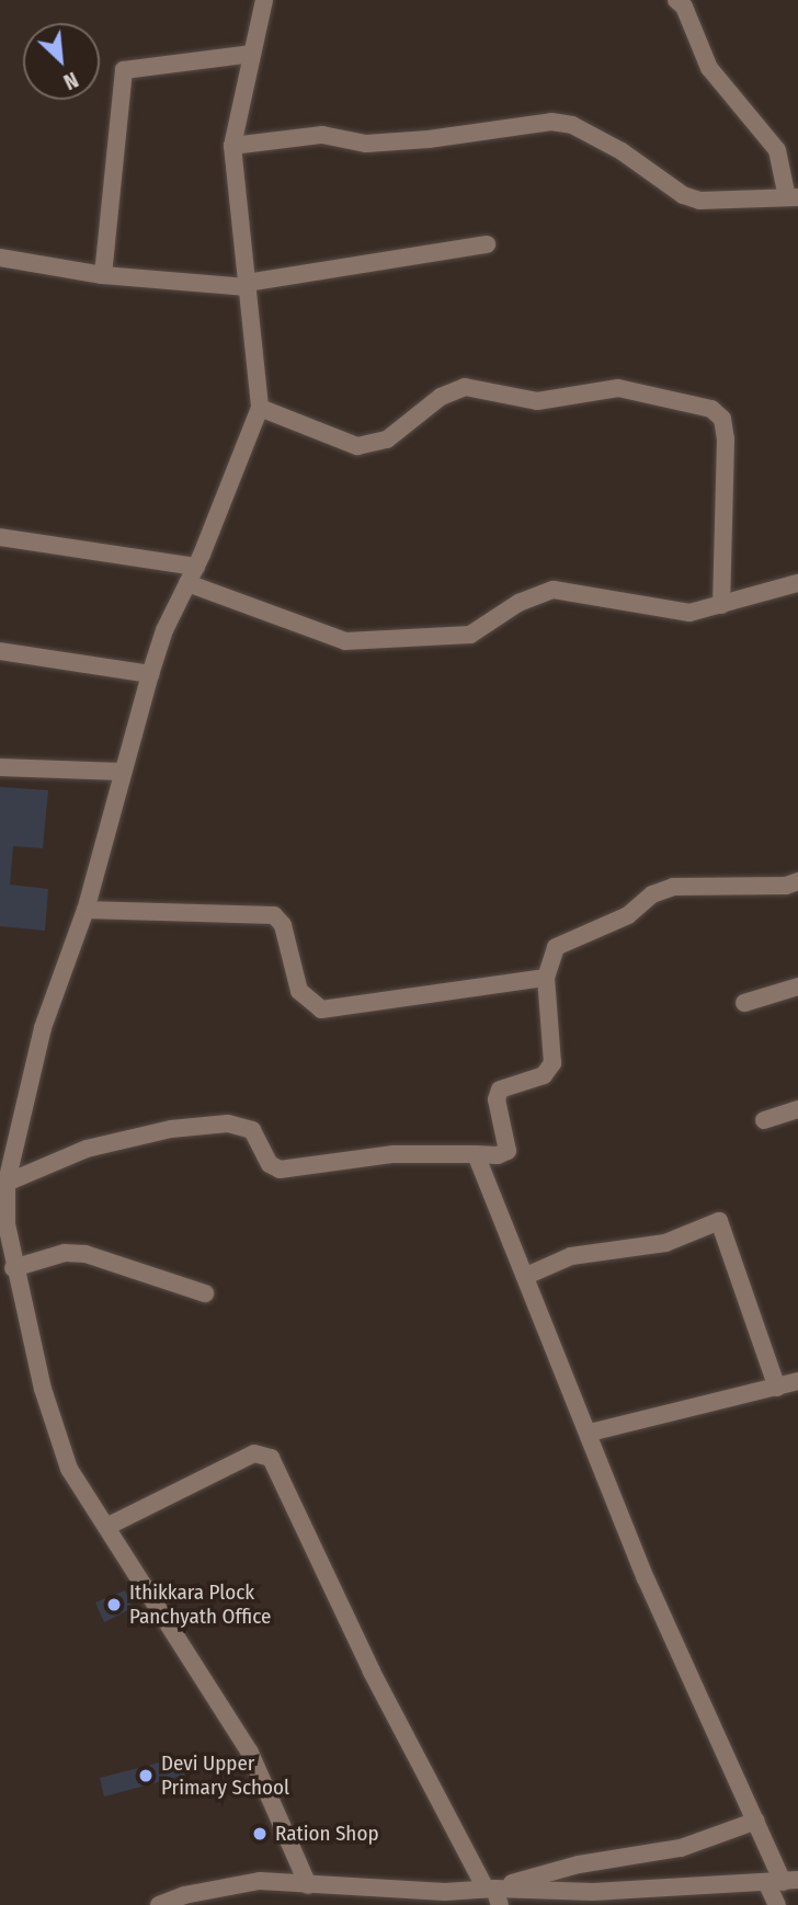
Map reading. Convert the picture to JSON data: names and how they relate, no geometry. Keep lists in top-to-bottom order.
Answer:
{
  "places": ["Ithikkara Plock Panchyath Office", "Devi Upper Primary School", "Ration Shop"],
  "north": "bottom right"
}
